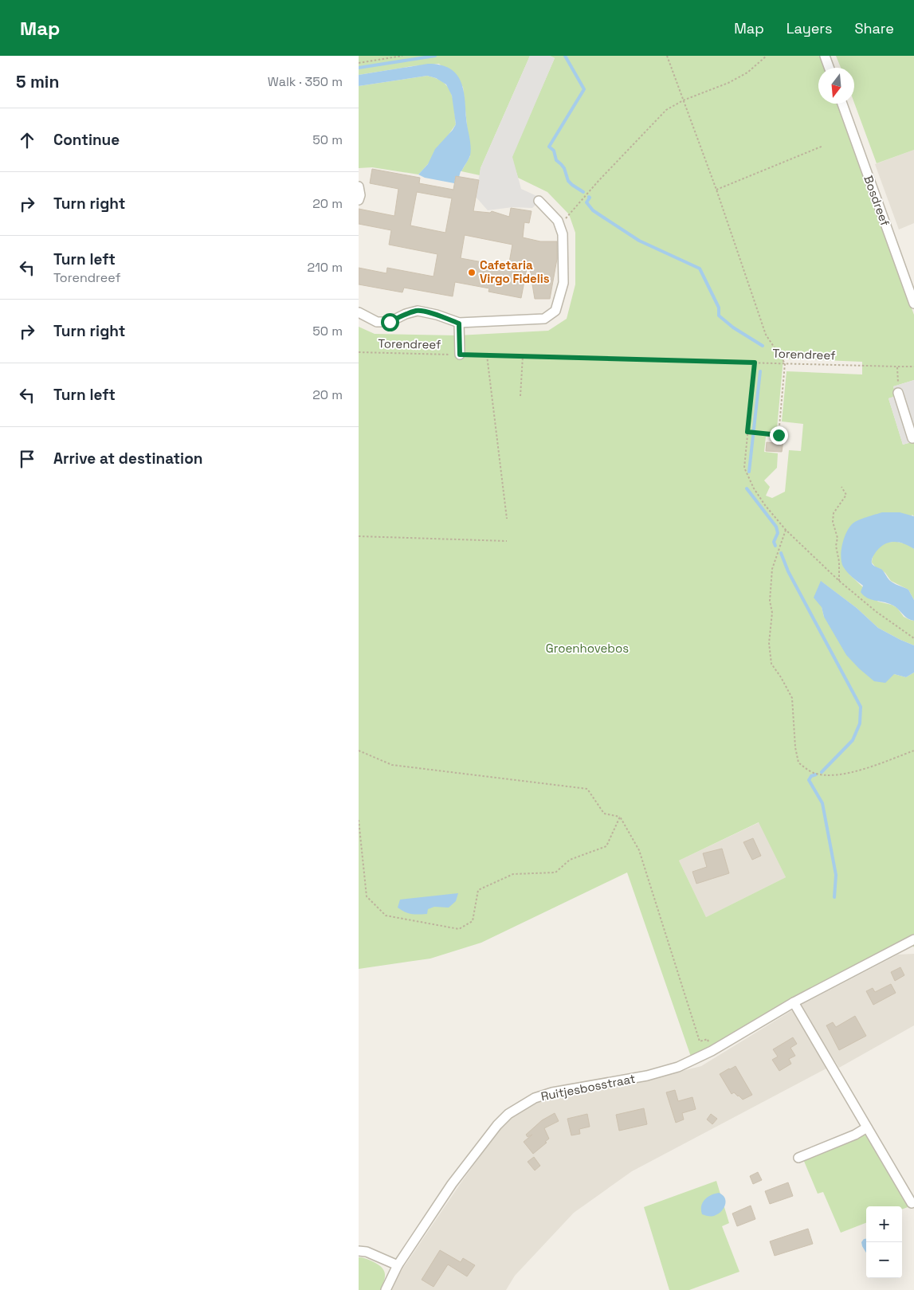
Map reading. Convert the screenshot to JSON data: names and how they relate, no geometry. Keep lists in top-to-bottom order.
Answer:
{
  "streets": {
    "street": ["Bosdreef", "Ruitjesbosstraat"],
    "path": ["Torendreef"]
  },
  "parks": ["Groenhovebos"],
  "places": ["Cafetaria Virgo Fidelis"],
  "north": "bottom",
  "page": {
    "header": "Map",
    "nav": ["Map", "Layers", "Share"],
    "heading": ["5 min", "Walk · 350 m"],
    "list": [
      ["Continue", "50 m"],
      ["Turn right", "20 m"],
      ["Turn left", "Torendreef", "210 m"],
      ["Turn right", "50 m"],
      ["Turn left", "20 m"],
      "Arrive at destination"
    ],
    "map_buttons": ["+", "−"]
  }
}
